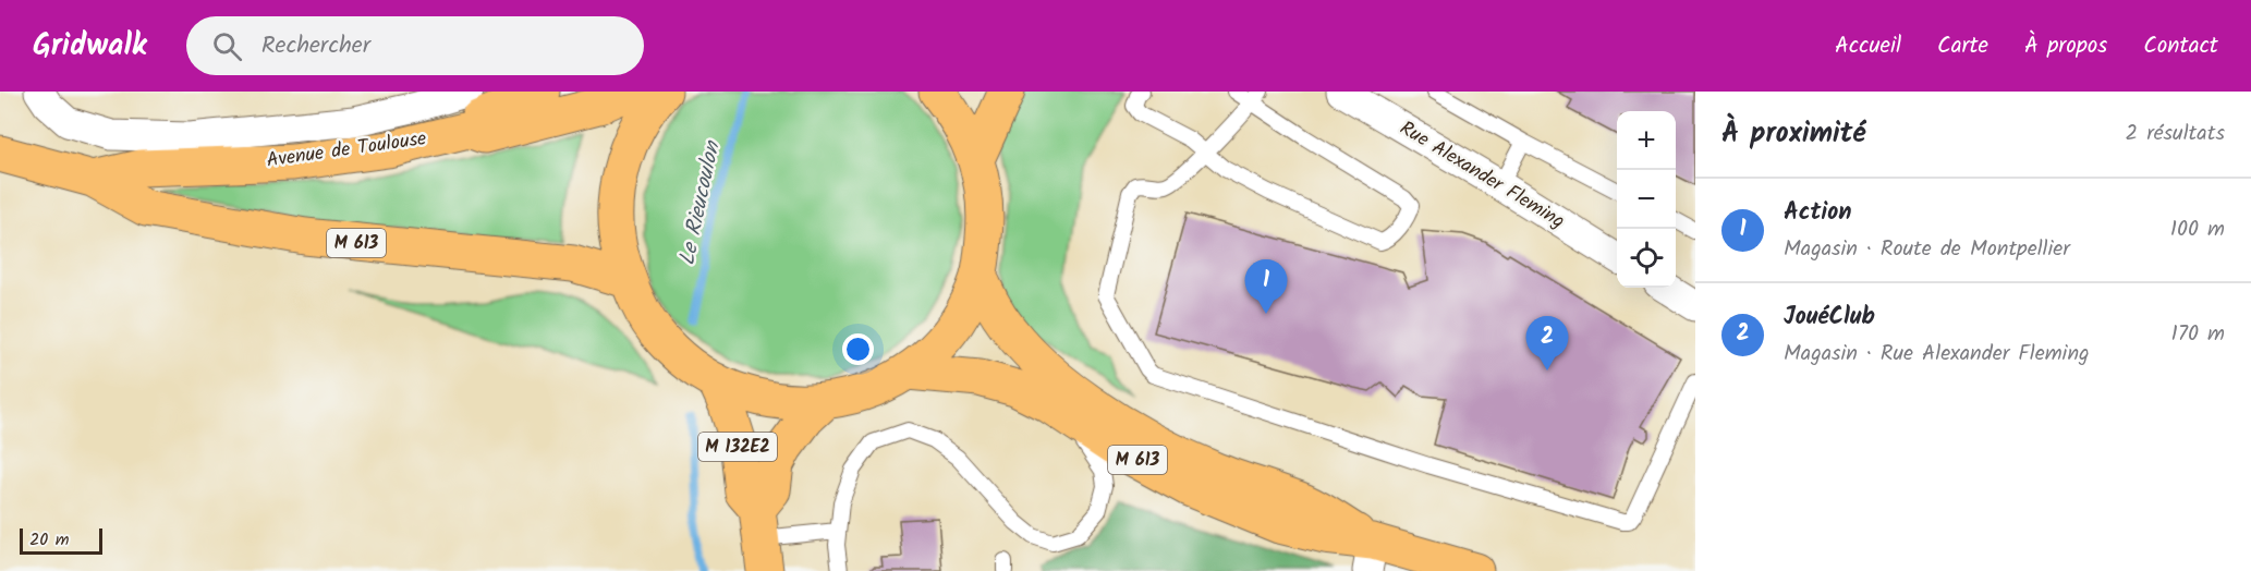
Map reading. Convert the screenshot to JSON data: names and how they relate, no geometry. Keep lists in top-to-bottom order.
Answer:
{
  "streets": {
    "main road": ["Avenue de Toulouse", "M 613", "M 132E2"],
    "street": ["Rue Alexander Fleming"]
  },
  "water": ["Le Rieucoulon"],
  "scale_bar": "20 m",
  "page": {
    "header": "Gridwalk",
    "search": "Rechercher",
    "nav": [
      "Accueil",
      "Carte",
      "À propos",
      "Contact"
    ],
    "heading": ["À proximité", "2 résultats"],
    "map_buttons": ["+", "−"],
    "list": [
      {
        "mark": "1",
        "name": "Action",
        "note": "Magasin · Route de Montpellier",
        "value": "100 m"
      },
      {
        "mark": "2",
        "name": "JouéClub",
        "note": "Magasin · Rue Alexander Fleming",
        "value": "170 m"
      }
    ],
    "pins": ["1", "2"],
    "scale": "20 m"
  }
}
